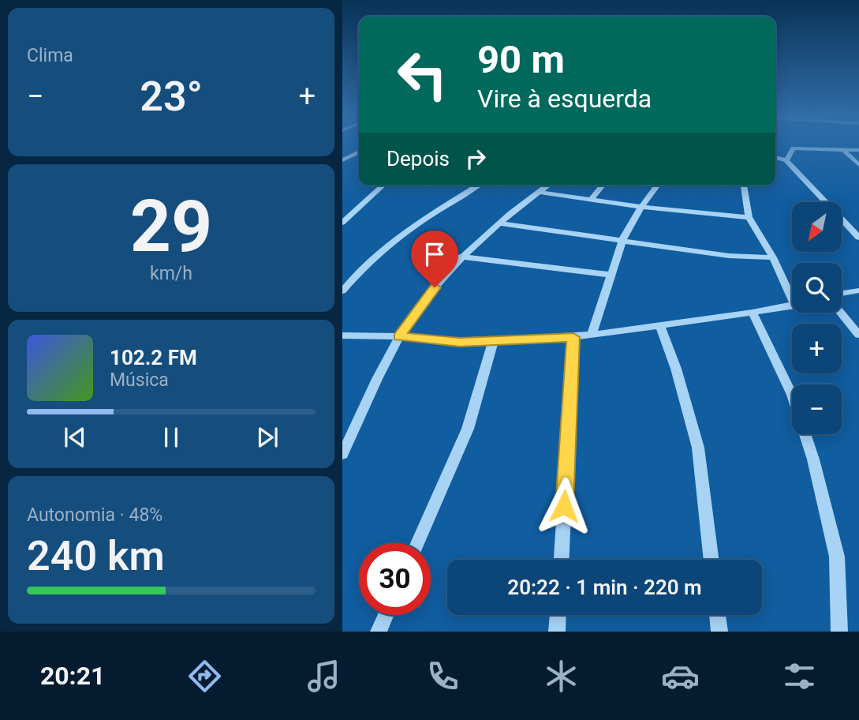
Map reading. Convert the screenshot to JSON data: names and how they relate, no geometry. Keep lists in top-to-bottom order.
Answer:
{
  "north": "bottom left",
  "page": {
    "tile": [
      "Clima",
      ["29", "km/h"],
      ["Autonomia · 48%", "240 km"]
    ],
    "turn": ["90 m", "Vire à esquerda"],
    "heat": ["−", "23°", "+"],
    "then": "Depois",
    "map_buttons": ["+", "−"],
    "song": ["102.2 FM", "Música"],
    "limit": "30",
    "trip": "20:22 · 1 min · 220 m",
    "tabs": "20:21"
  }
}
